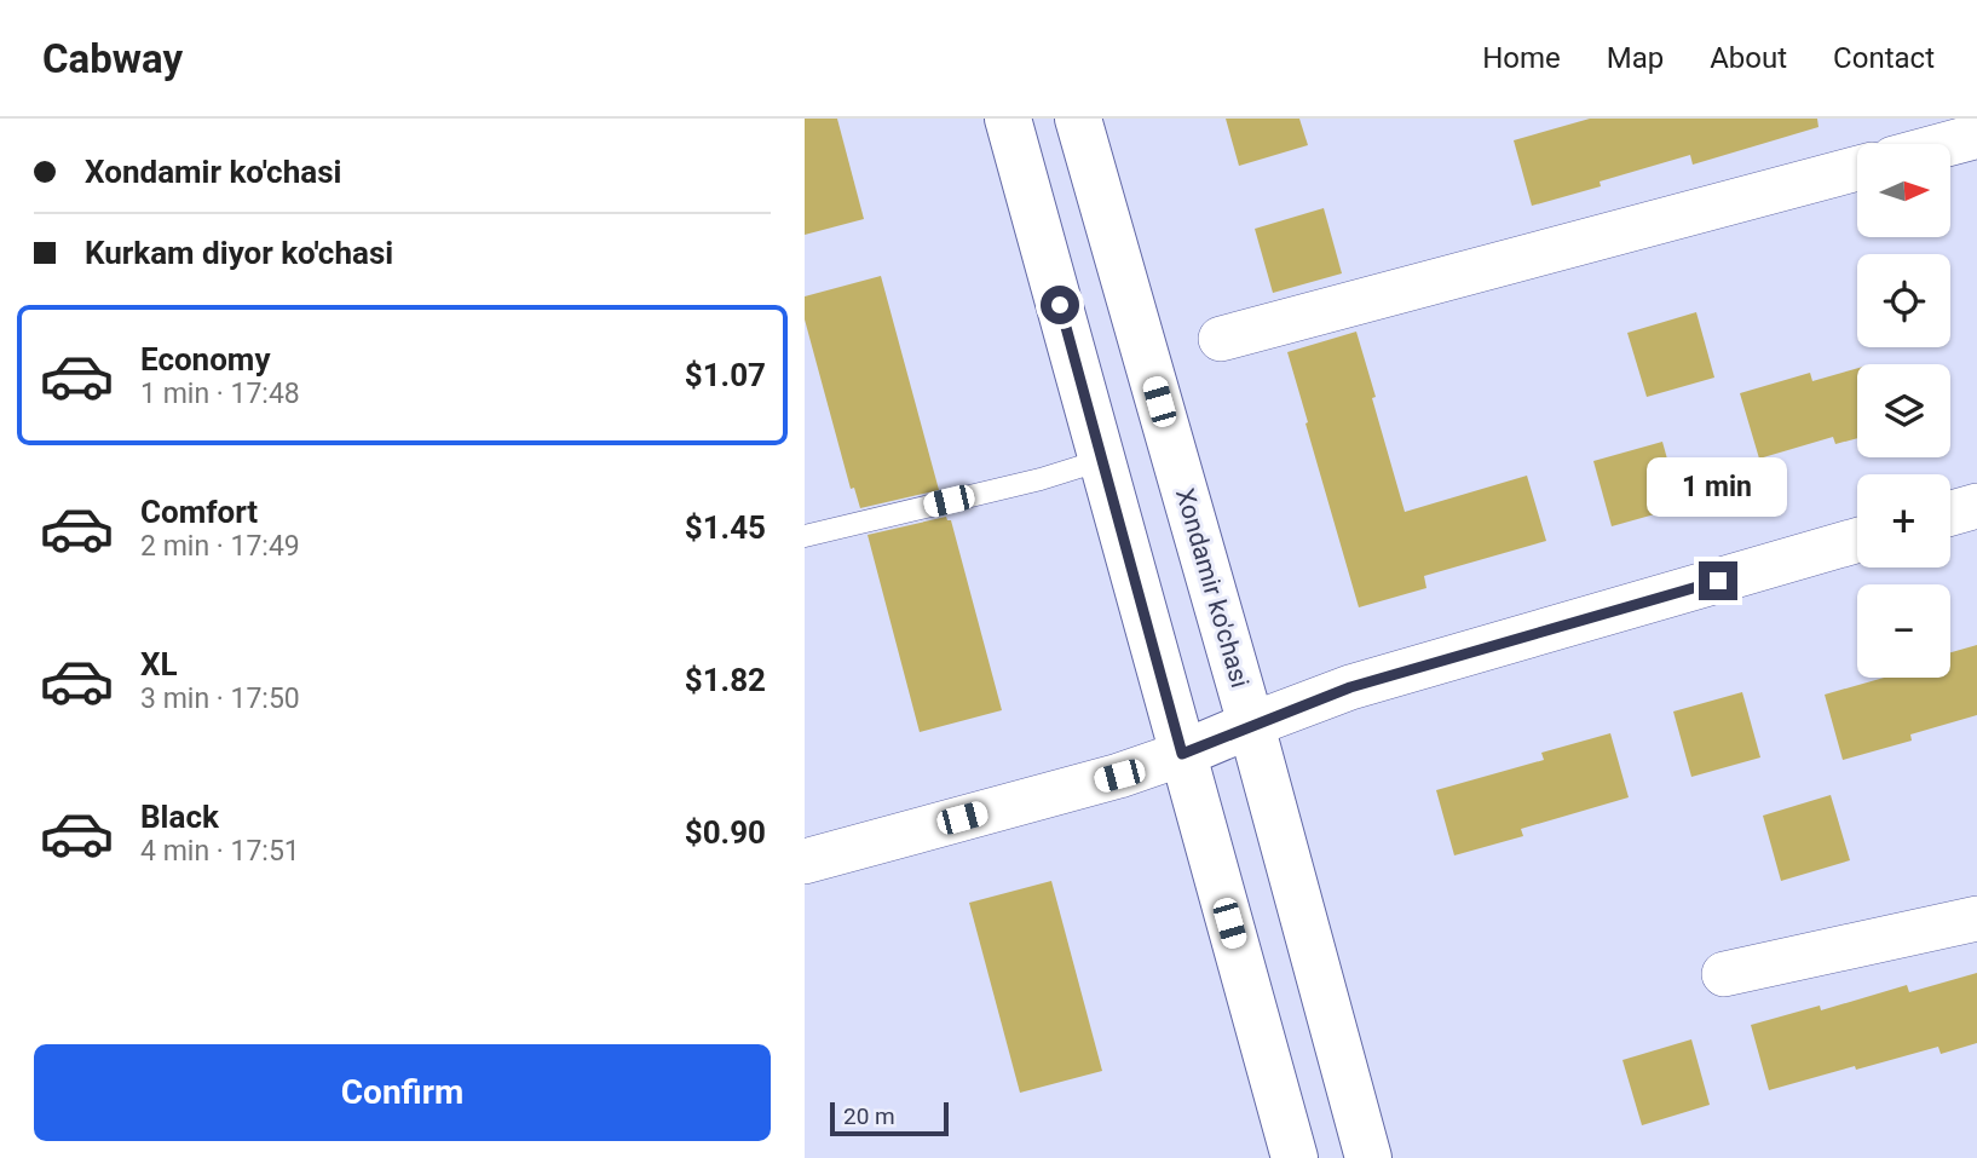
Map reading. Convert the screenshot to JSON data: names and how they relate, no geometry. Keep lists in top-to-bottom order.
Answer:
{
  "streets": {
    "main road": ["Xondamir ko'chasi"]
  },
  "scale_bar": "20 m",
  "north": "right",
  "page": {
    "header": "Cabway",
    "nav": [
      "Home",
      "Map",
      "About",
      "Contact"
    ],
    "banner": ["Xondamir ko'chasi", "Kurkam diyor ko'chasi"],
    "map_buttons": ["+", "−"],
    "list": [
      {
        "name": "Economy",
        "note": "1 min · 17:48",
        "value": "$1.07"
      },
      {
        "name": "Comfort",
        "note": "2 min · 17:49",
        "value": "$1.45"
      },
      {
        "name": "XL",
        "note": "3 min · 17:50",
        "value": "$1.82"
      },
      {
        "name": "Black",
        "note": "4 min · 17:51",
        "value": "$0.90"
      }
    ],
    "bubble": "1 min",
    "buttons": "Confirm",
    "scale": "20 m"
  }
}
